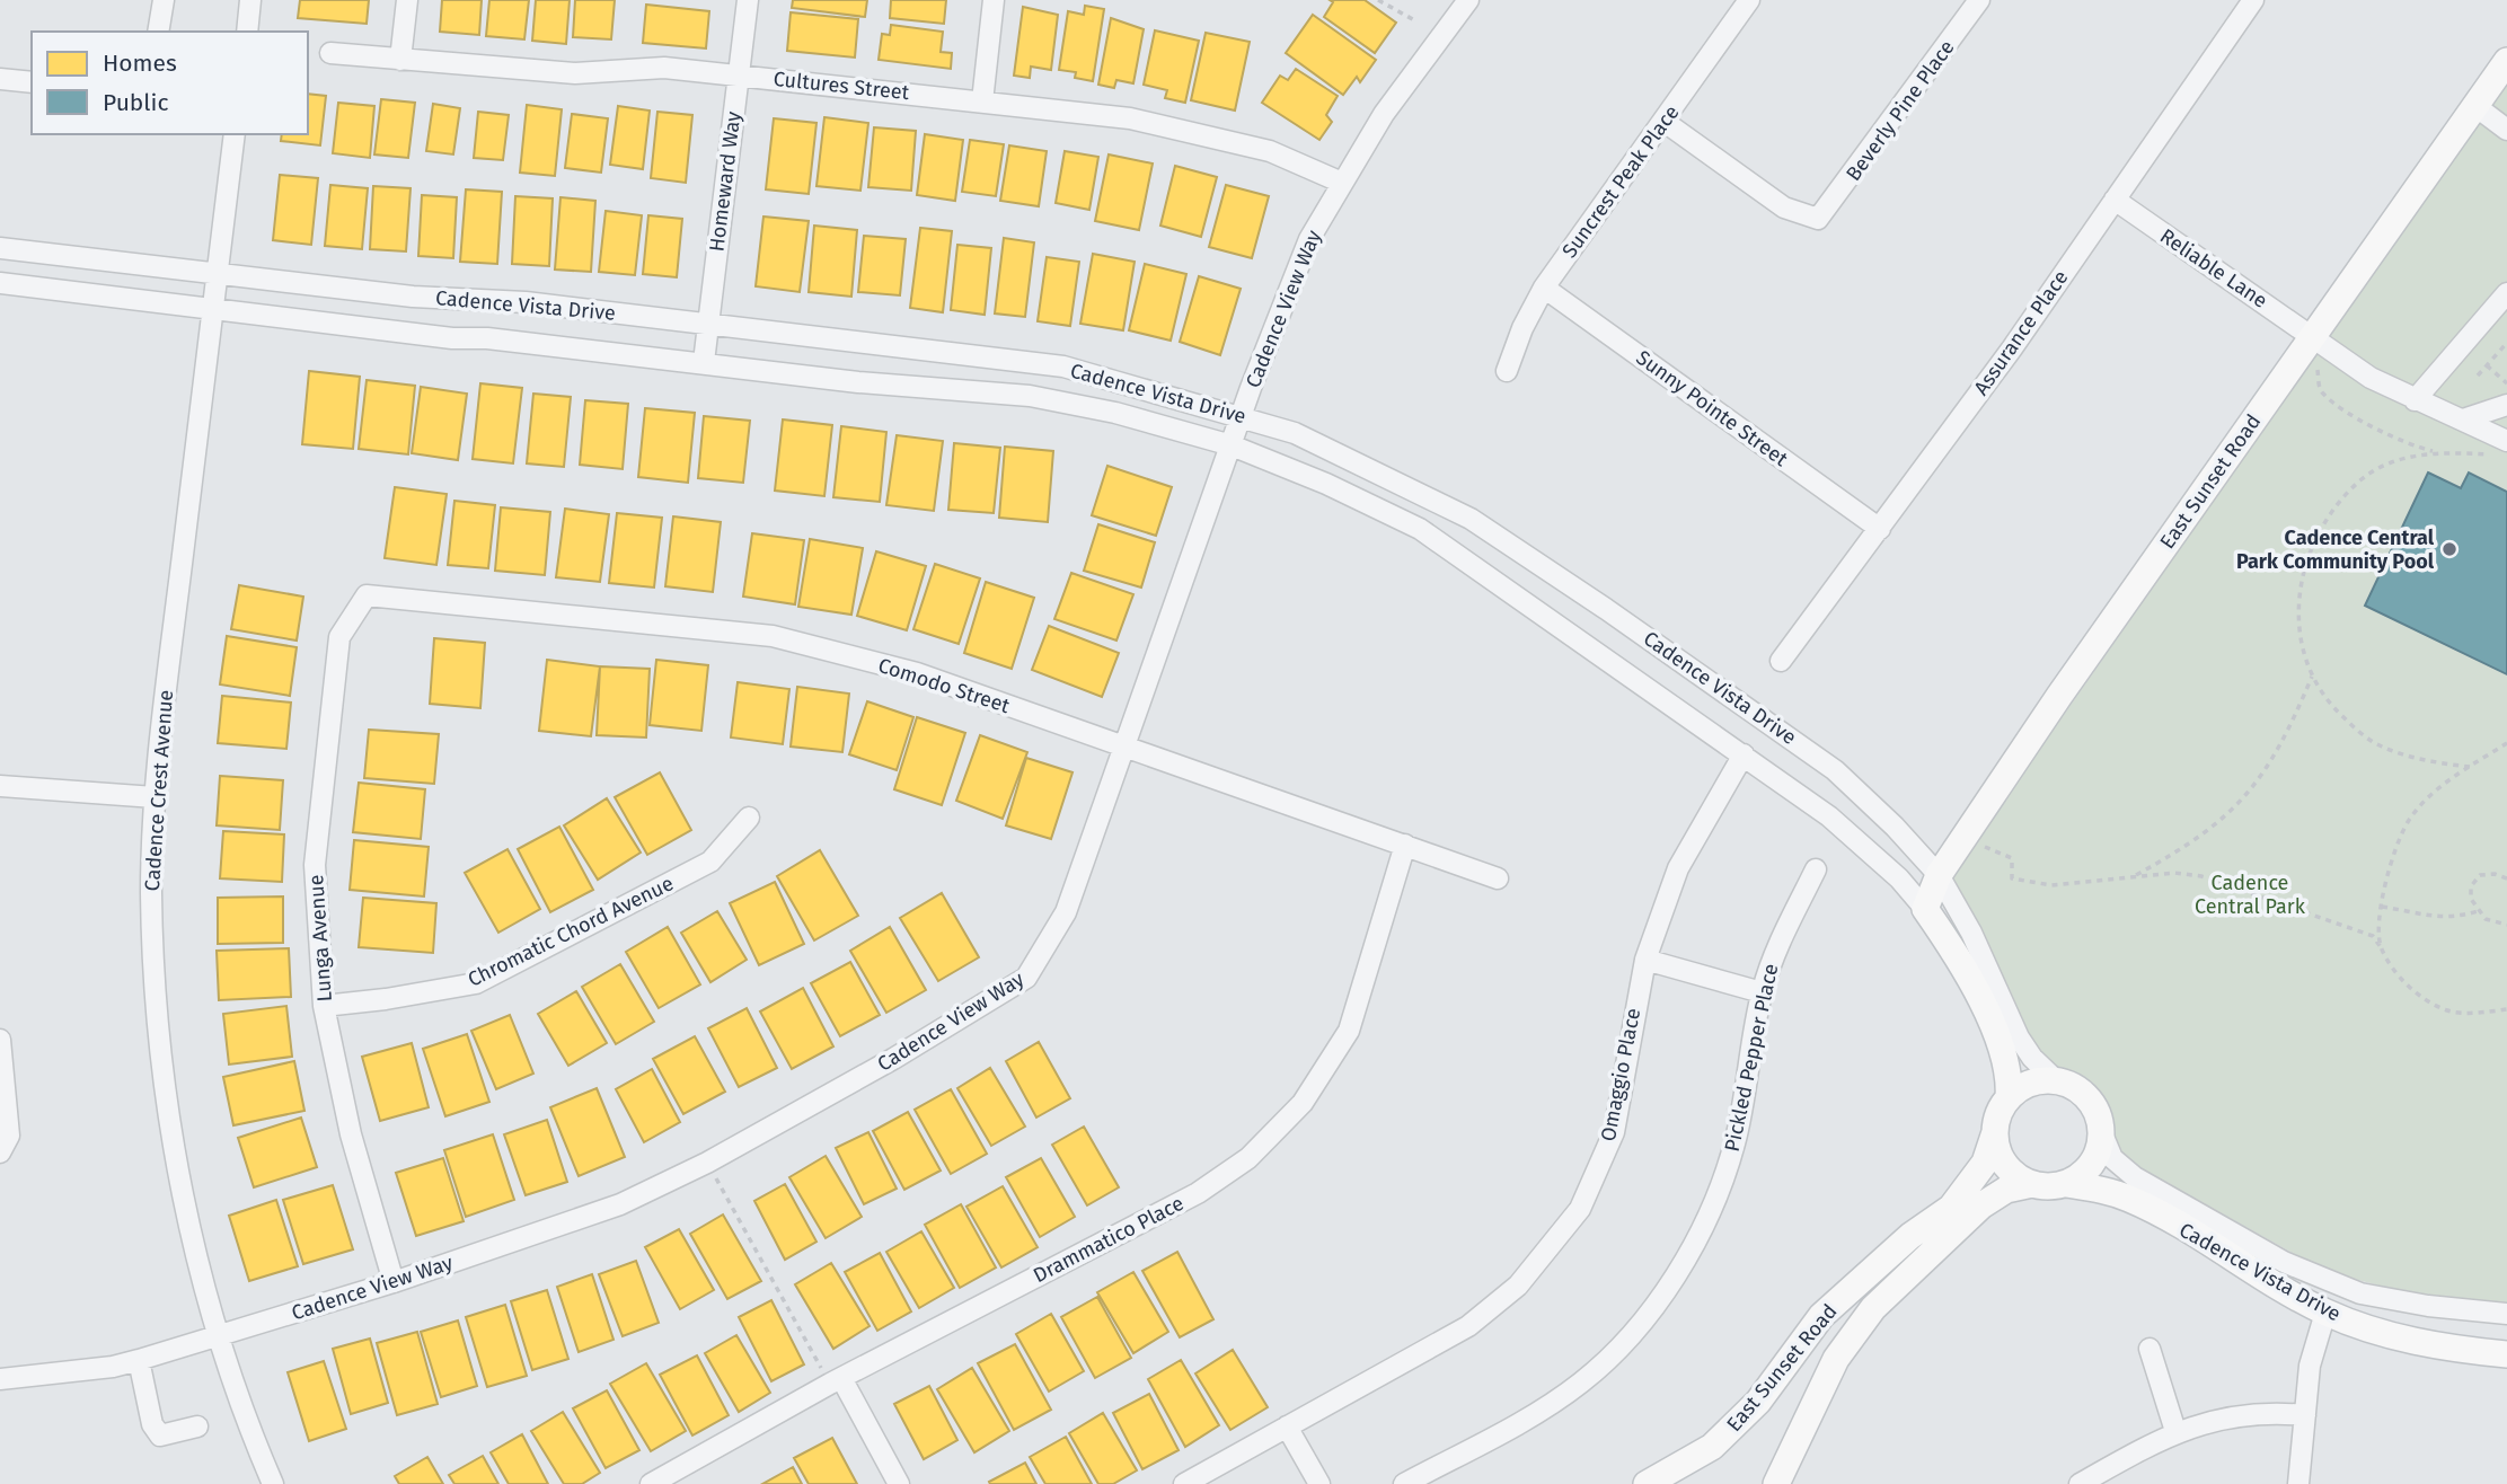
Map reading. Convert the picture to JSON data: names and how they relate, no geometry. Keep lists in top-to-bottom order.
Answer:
{
  "streets": {
    "main road": ["Cadence Vista Drive", "East Sunset Road"],
    "street": [
      "Cultures Street",
      "Beverly Pine Place",
      "Homeward Way",
      "Suncrest Peak Place",
      "Reliable Lane",
      "Cadence View Way",
      "Assurance Place",
      "Sunny Pointe Street",
      "Comodo Street",
      "Cadence Crest Avenue",
      "Chromatic Chord Avenue",
      "Lunga Avenue",
      "Pickled Pepper Place",
      "Omaggio Place",
      "Drammatico Place"
    ]
  },
  "crossings": [
    ["Cultures Street", "Homeward Way"],
    ["Cultures Street", "Cadence View Way"],
    ["Beverly Pine Place", "Suncrest Peak Place"],
    ["Homeward Way", "Cadence Vista Drive"],
    ["Suncrest Peak Place", "Sunny Pointe Street"],
    ["Reliable Lane", "Assurance Place"],
    ["Reliable Lane", "East Sunset Road"],
    ["Cadence Vista Drive", "Cadence View Way"],
    ["Cadence Vista Drive", "East Sunset Road"],
    ["Cadence Vista Drive", "Cadence Crest Avenue"],
    ["Cadence Vista Drive", "Omaggio Place"],
    ["Cadence View Way", "Comodo Street"],
    ["Cadence View Way", "Cadence Crest Avenue"],
    ["Cadence View Way", "Lunga Avenue"],
    ["Assurance Place", "Sunny Pointe Street"],
    ["Comodo Street", "Lunga Avenue"],
    ["Comodo Street", "Drammatico Place"],
    ["Chromatic Chord Avenue", "Lunga Avenue"]
  ],
  "parks": ["Cadence Central Park"],
  "places": ["Cadence Central Park Community Pool"],
  "legend": ["Homes", "Public"]
}
